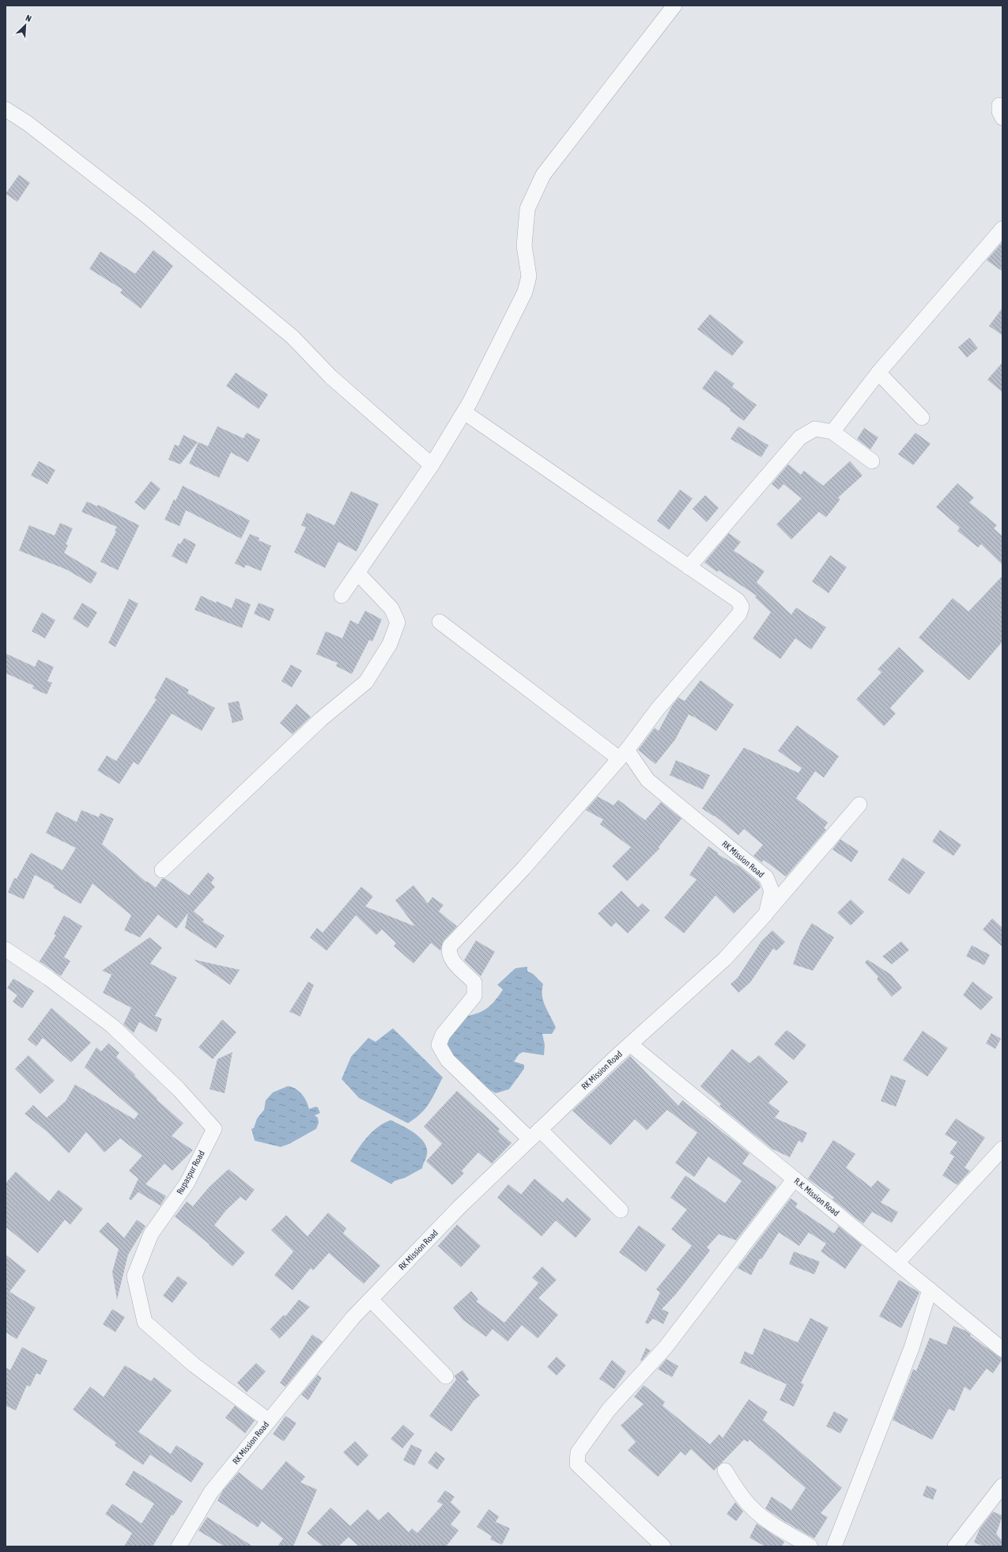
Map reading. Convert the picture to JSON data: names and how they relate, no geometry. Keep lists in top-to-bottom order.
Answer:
{
  "streets": {
    "street": ["RK Mission Road", "Rupaspur Road", "R.K. Mission Road"]
  },
  "crossings": [
    ["RK Mission Road", "Rupaspur Road"],
    ["RK Mission Road", "R.K. Mission Road"]
  ],
  "north": "top right"
}
